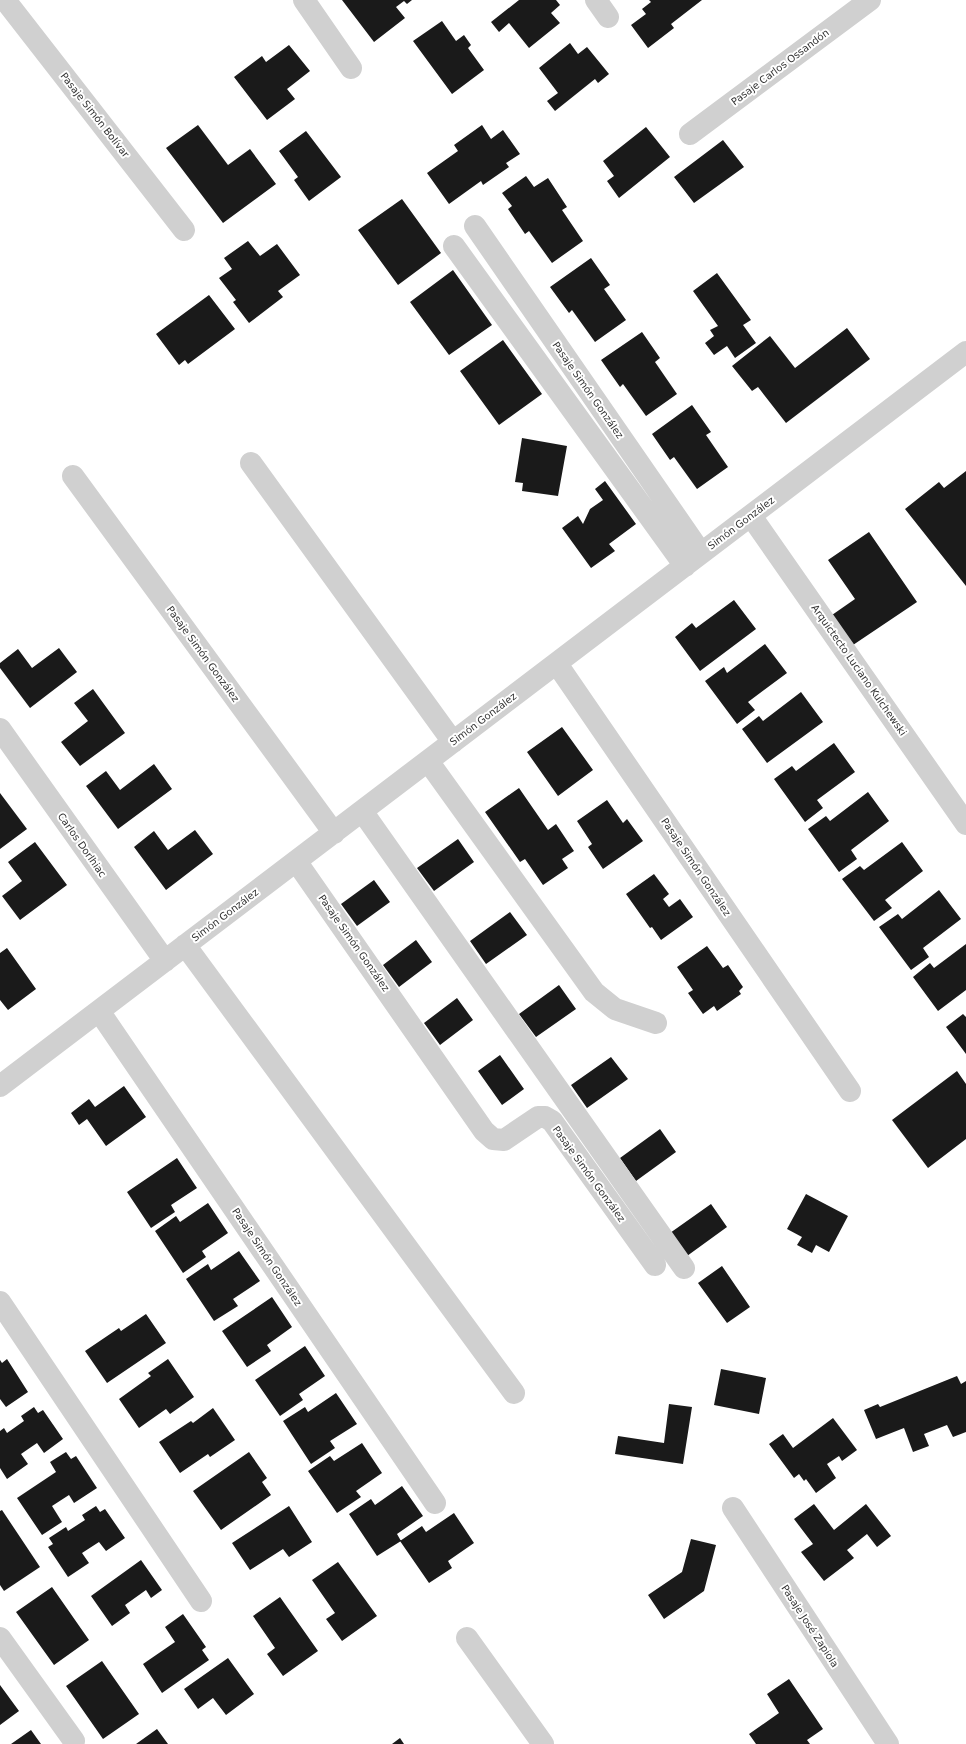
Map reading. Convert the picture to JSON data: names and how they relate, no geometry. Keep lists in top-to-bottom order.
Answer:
{
  "streets": {
    "street": [
      "Pasaje Carlos Ossandón",
      "Pasaje Simón Bolívar",
      "Pasaje Simón González",
      "Simón González",
      "Arquictecto Luciano Kulchewski",
      "Carlos Dorlhiac",
      "Pasaje José Zapiola"
    ]
  },
  "crossings": [
    ["Pasaje Simón González", "Simón González"],
    ["Simón González", "Arquictecto Luciano Kulchewski"],
    ["Simón González", "Carlos Dorlhiac"]
  ]
}
